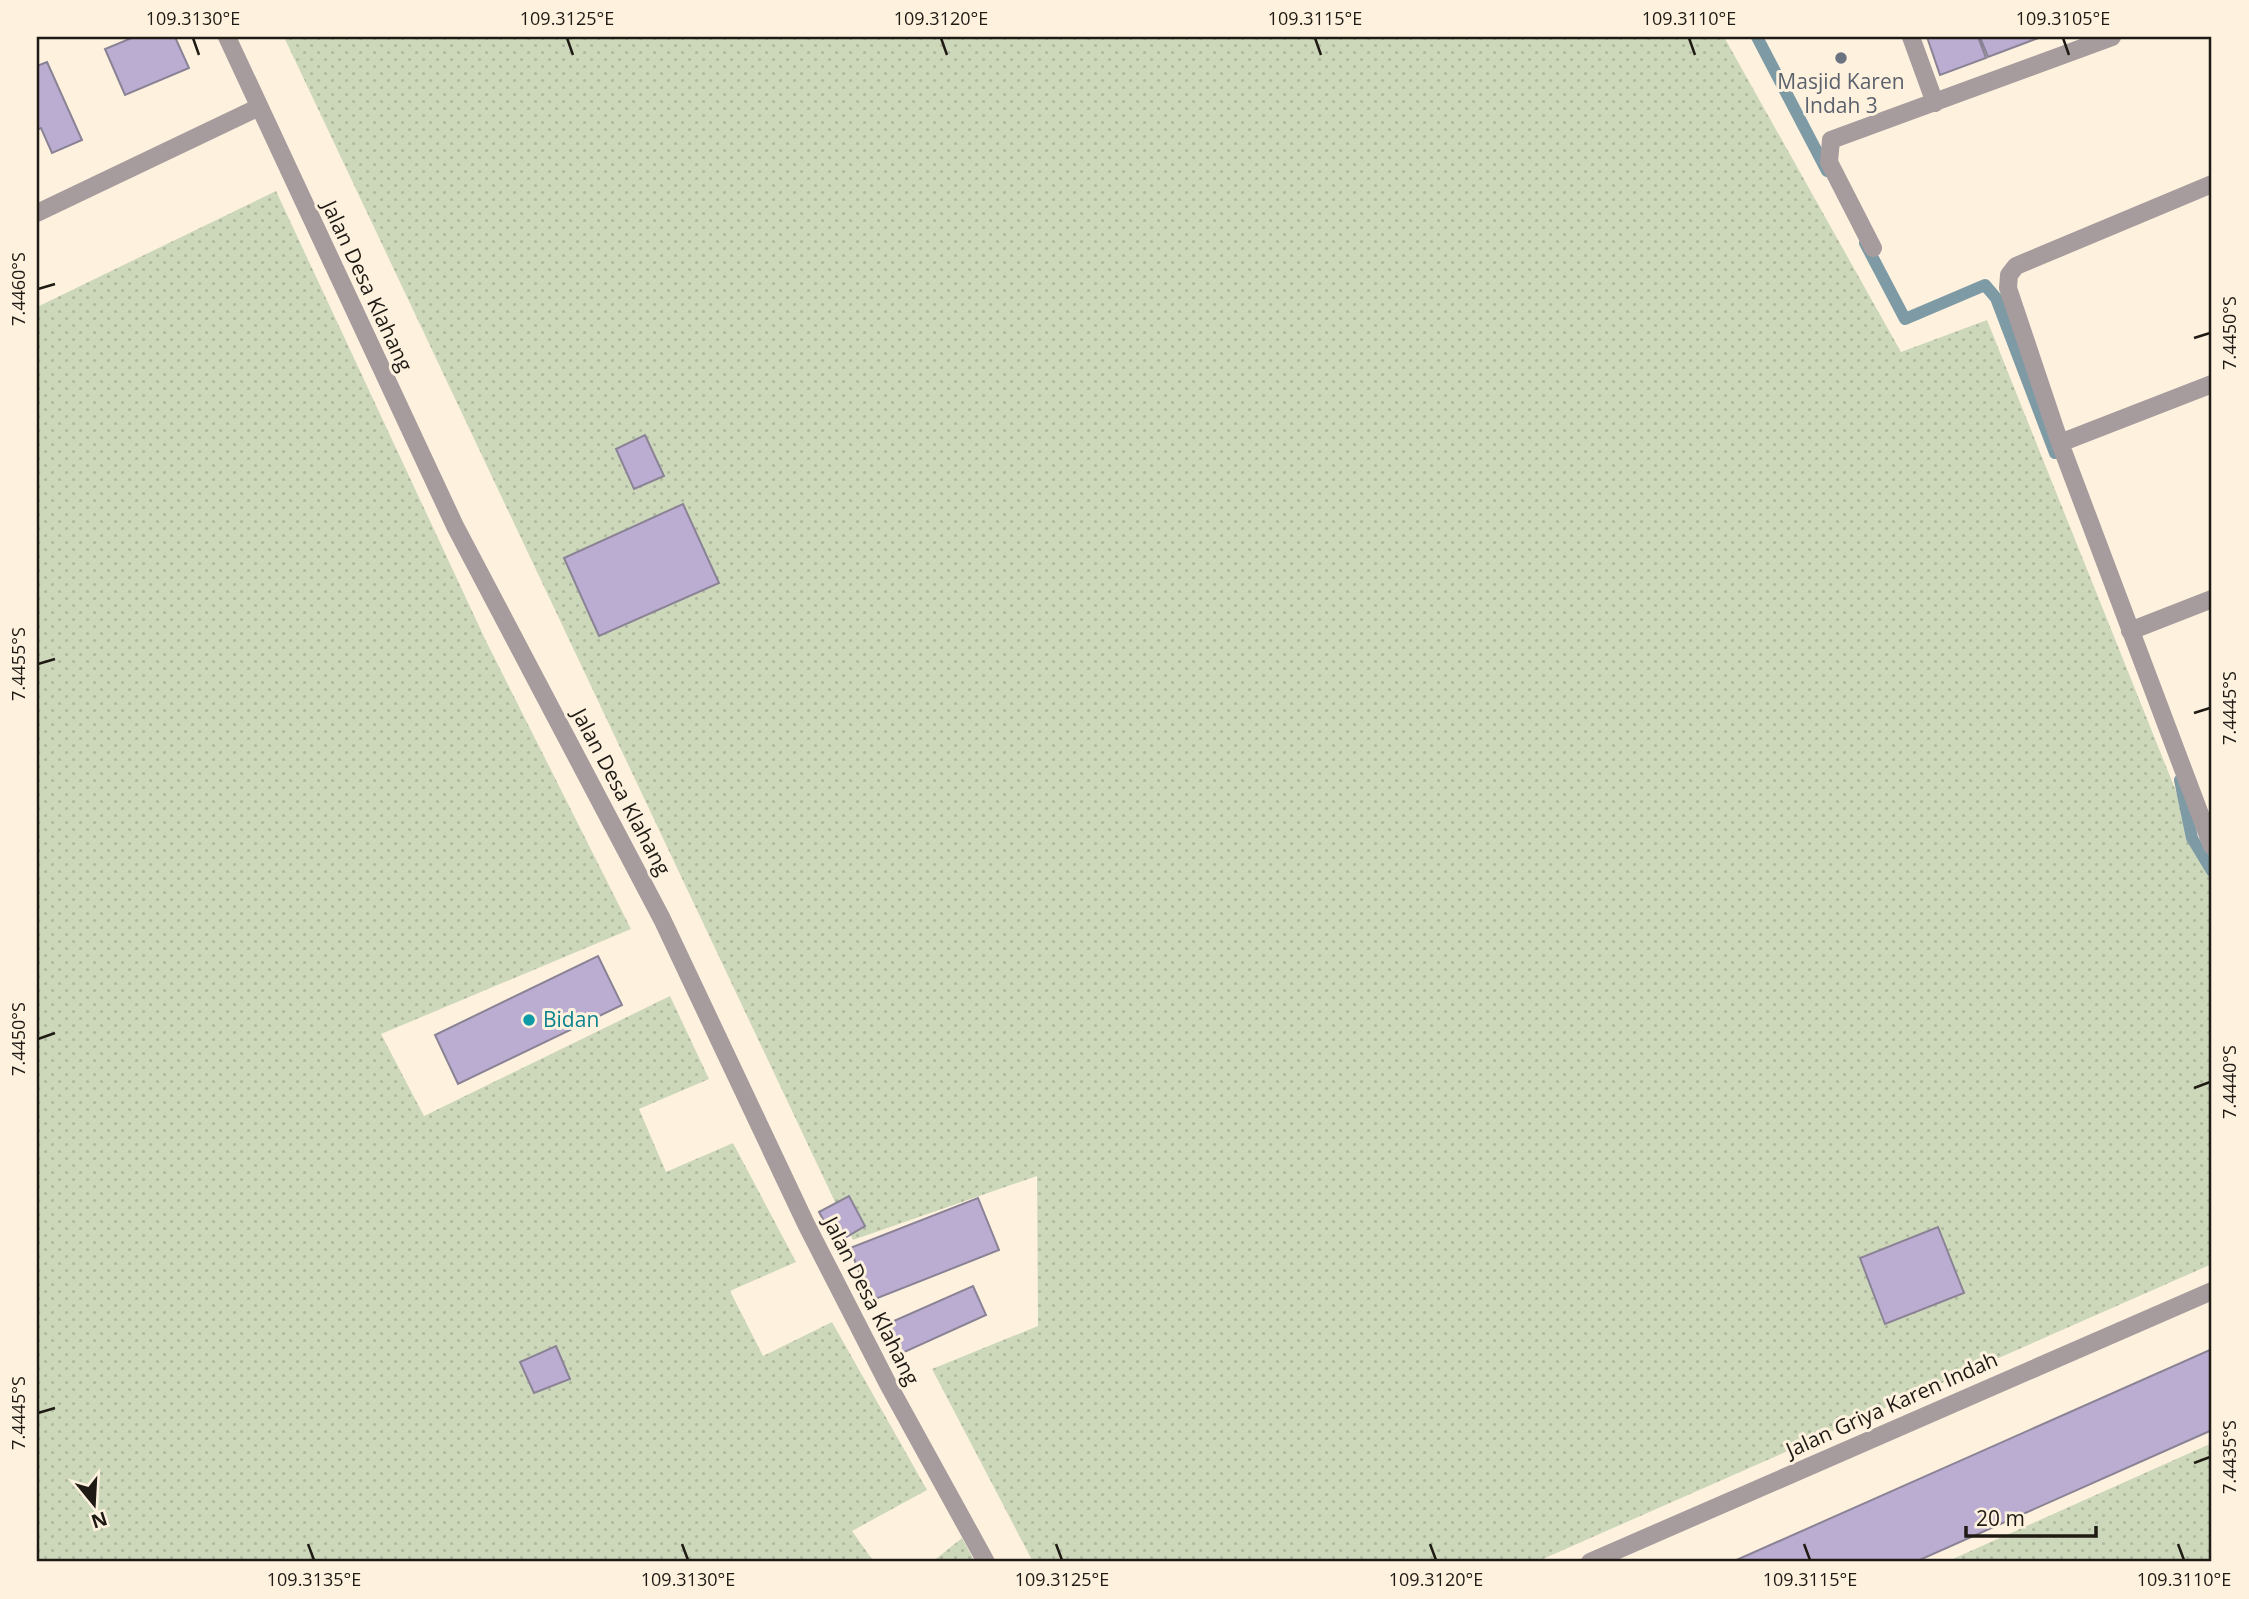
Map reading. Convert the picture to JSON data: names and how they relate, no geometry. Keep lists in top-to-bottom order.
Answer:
{
  "streets": {
    "street": ["Jalan Desa Klahang", "Jalan Griya Karen Indah"]
  },
  "places": ["Masjid Karen Indah 3", "Bidan"],
  "scale_bar": "20 m",
  "north": "bottom",
  "coordinates": [
    "109.3130°E",
    "109.3125°E",
    "109.3120°E",
    "109.3115°E",
    "109.3110°E",
    "109.3105°E",
    "7.4460°S",
    "7.4450°S",
    "7.4455°S",
    "7.4445°S",
    "7.4440°S",
    "7.4435°S",
    "109.3135°E"
  ]
}
